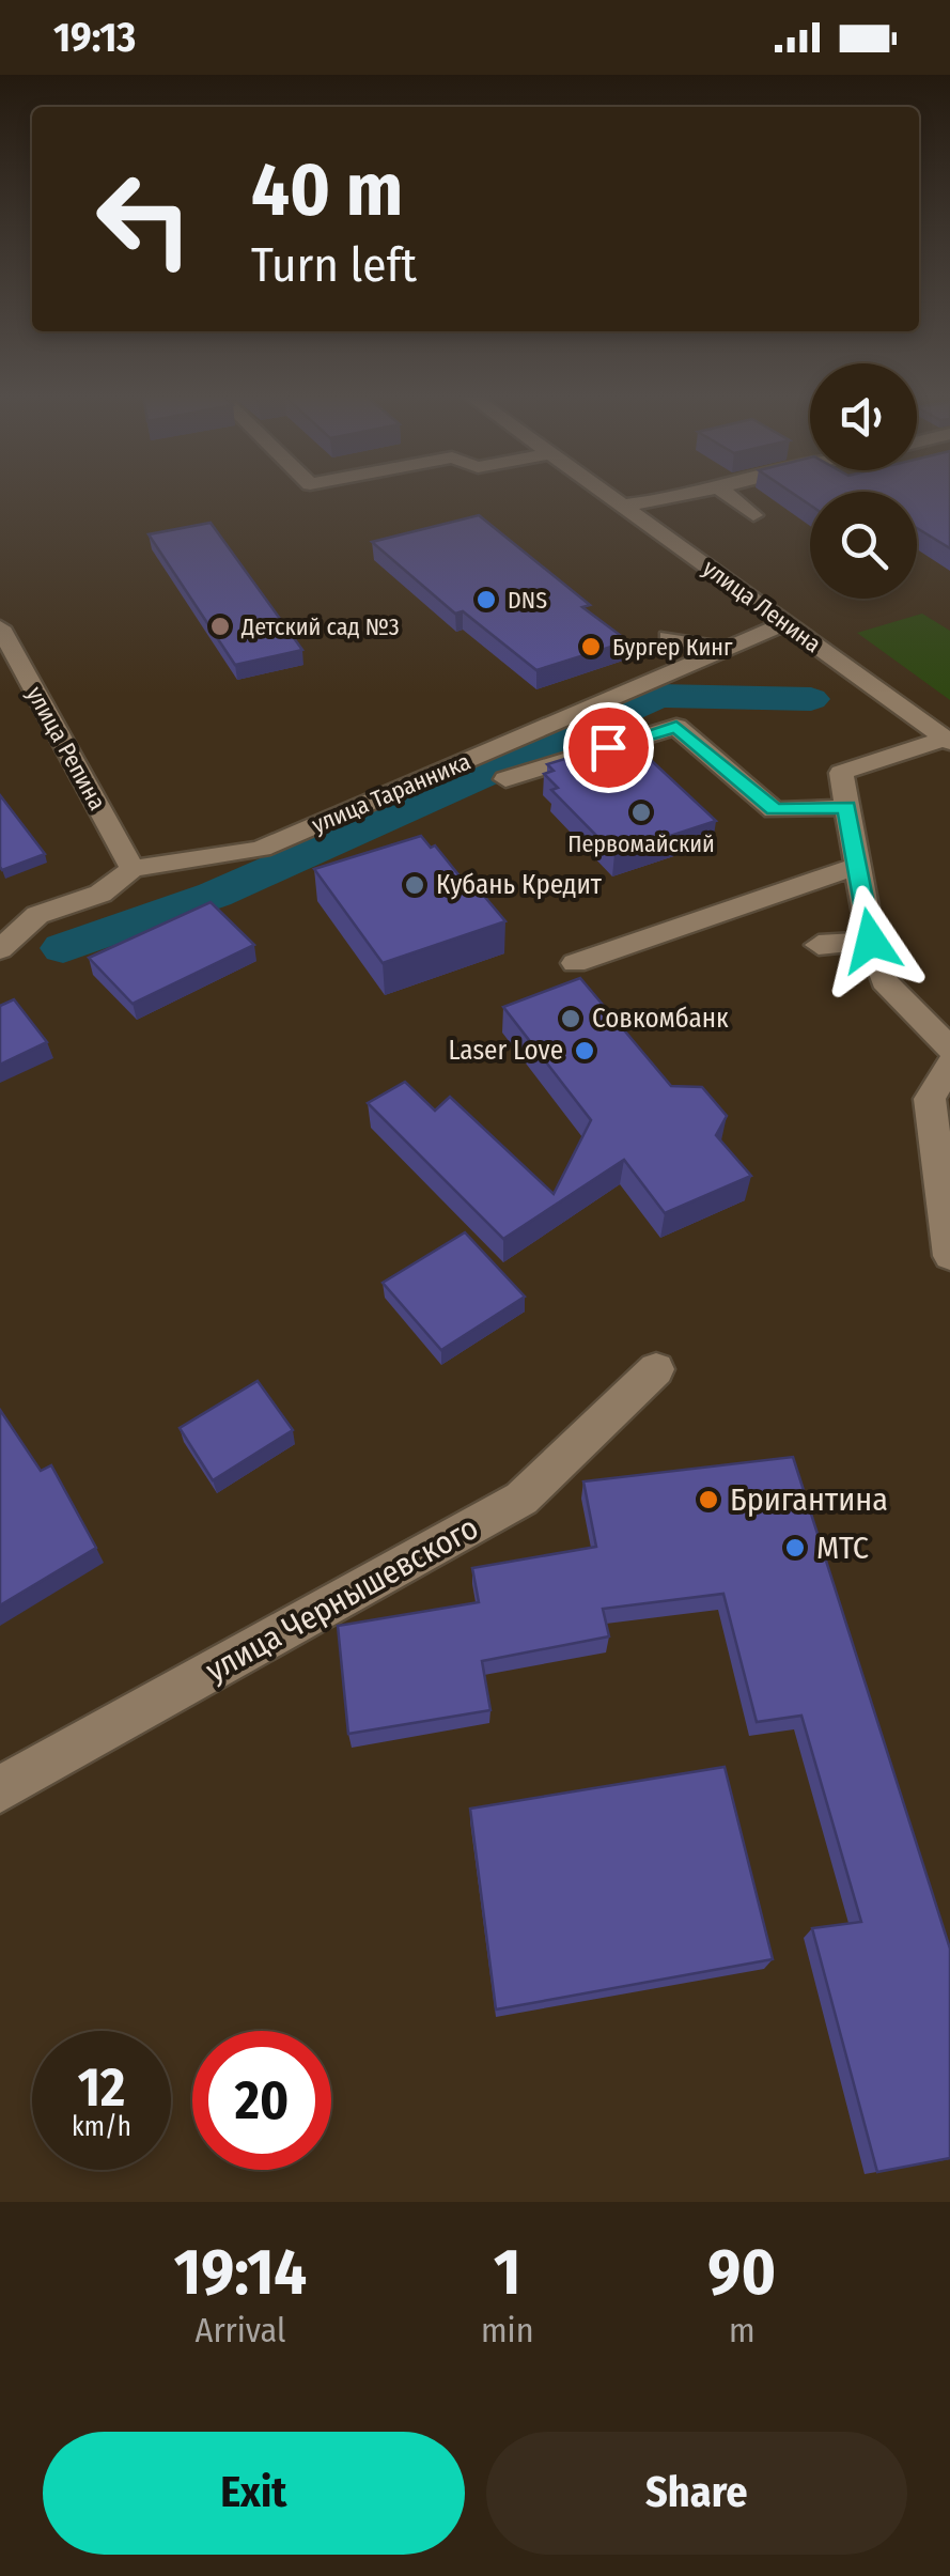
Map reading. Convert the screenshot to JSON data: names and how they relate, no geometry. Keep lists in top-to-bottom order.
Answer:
{
  "streets": {
    "street": [
      "улица Ленина",
      "улица Репина",
      "улица Таранника",
      "улица Чернышевского"
    ]
  },
  "crossings": [
    ["улица Ленина", "улица Таранника"],
    ["улица Репина", "улица Таранника"]
  ],
  "places": [
    "DNS",
    "Детский сад №3",
    "Бургер Кинг",
    "Первомайский",
    "Кубань Кредит",
    "Совкомбанк",
    "Laser Love",
    "Бригантина",
    "МТС"
  ],
  "page": {
    "status": "19:13",
    "turn": ["40 m", "Turn left"],
    "speed": "12 km/h",
    "limit": "20",
    "eta": [
      "19:14",
      "Arrival",
      "1",
      "min",
      "90",
      "m"
    ],
    "buttons": ["Exit", "Share"]
  }
}
